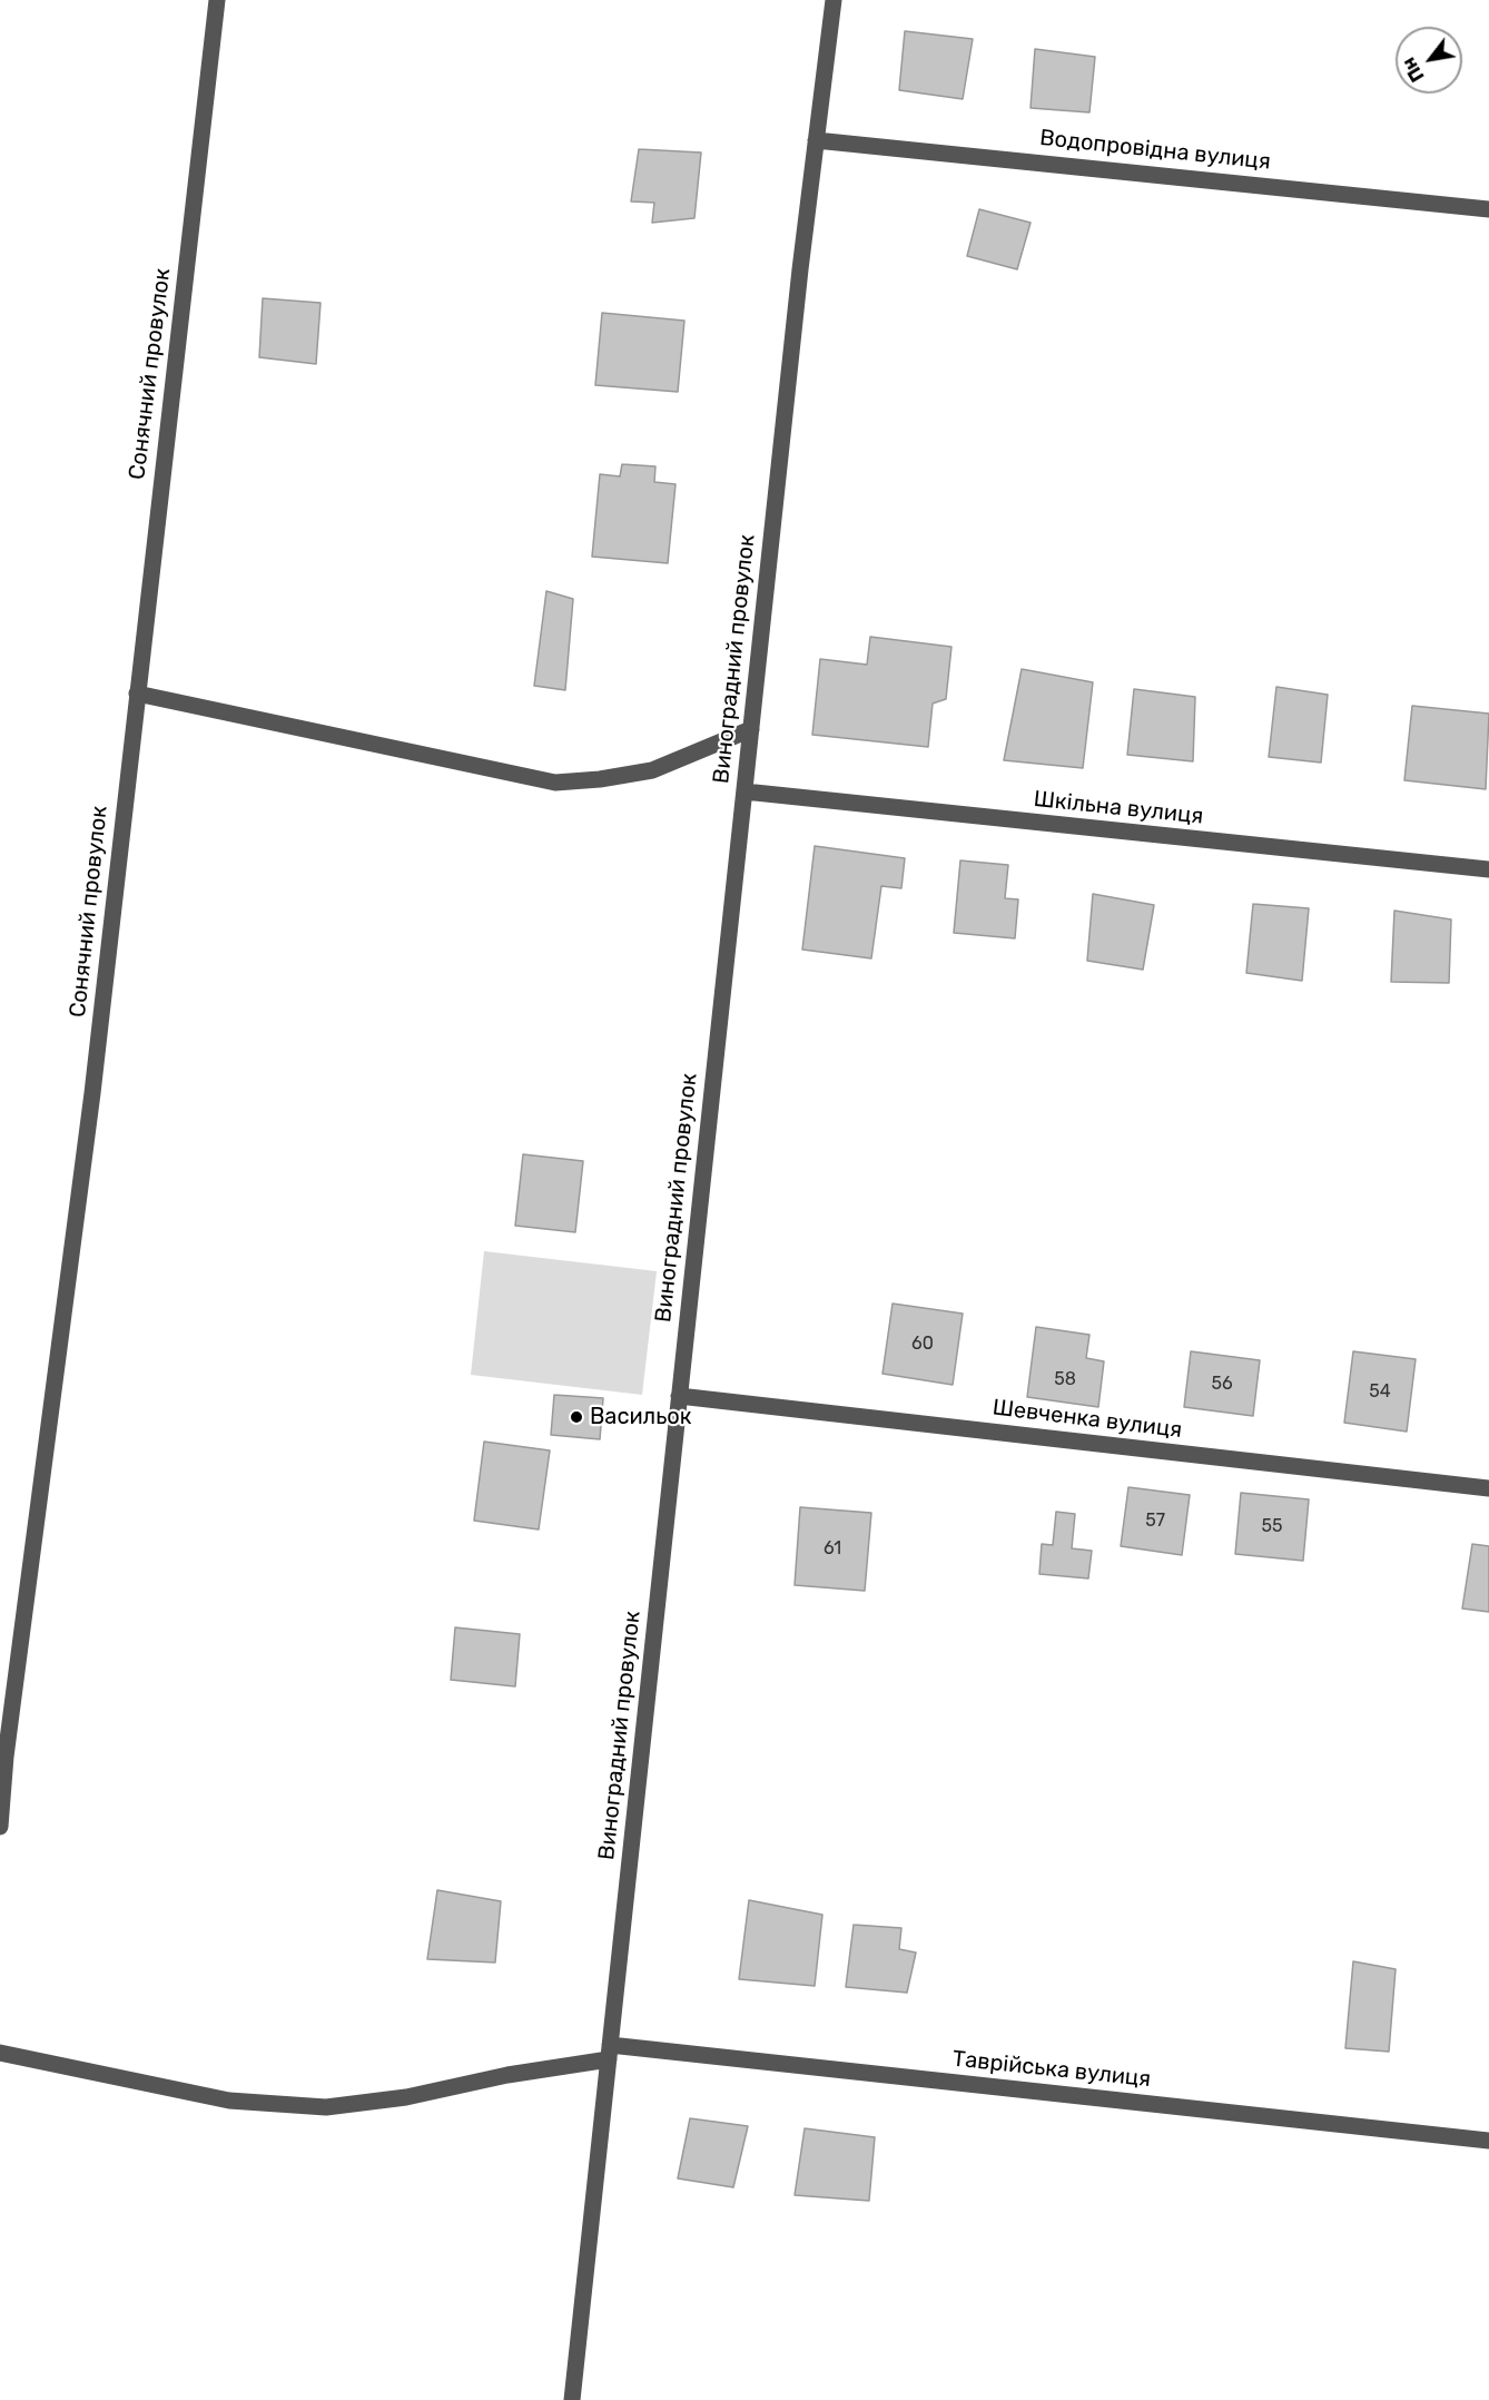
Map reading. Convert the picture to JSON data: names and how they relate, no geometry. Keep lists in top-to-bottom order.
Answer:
{
  "streets": {
    "street": [
      "Водопровідна вулиця",
      "Сонячний провулок",
      "Виноградний провулок",
      "Шкільна вулиця",
      "Шевченка вулиця",
      "Таврійська вулиця"
    ]
  },
  "crossings": [
    ["Водопровідна вулиця", "Виноградний провулок"],
    ["Виноградний провулок", "Шкільна вулиця"],
    ["Виноградний провулок", "Шевченка вулиця"],
    ["Виноградний провулок", "Таврійська вулиця"]
  ],
  "places": ["Васильок"],
  "house_numbers": [
    "60",
    "58",
    "56",
    "54",
    "57",
    "55",
    "61"
  ],
  "north": "bottom left"
}
